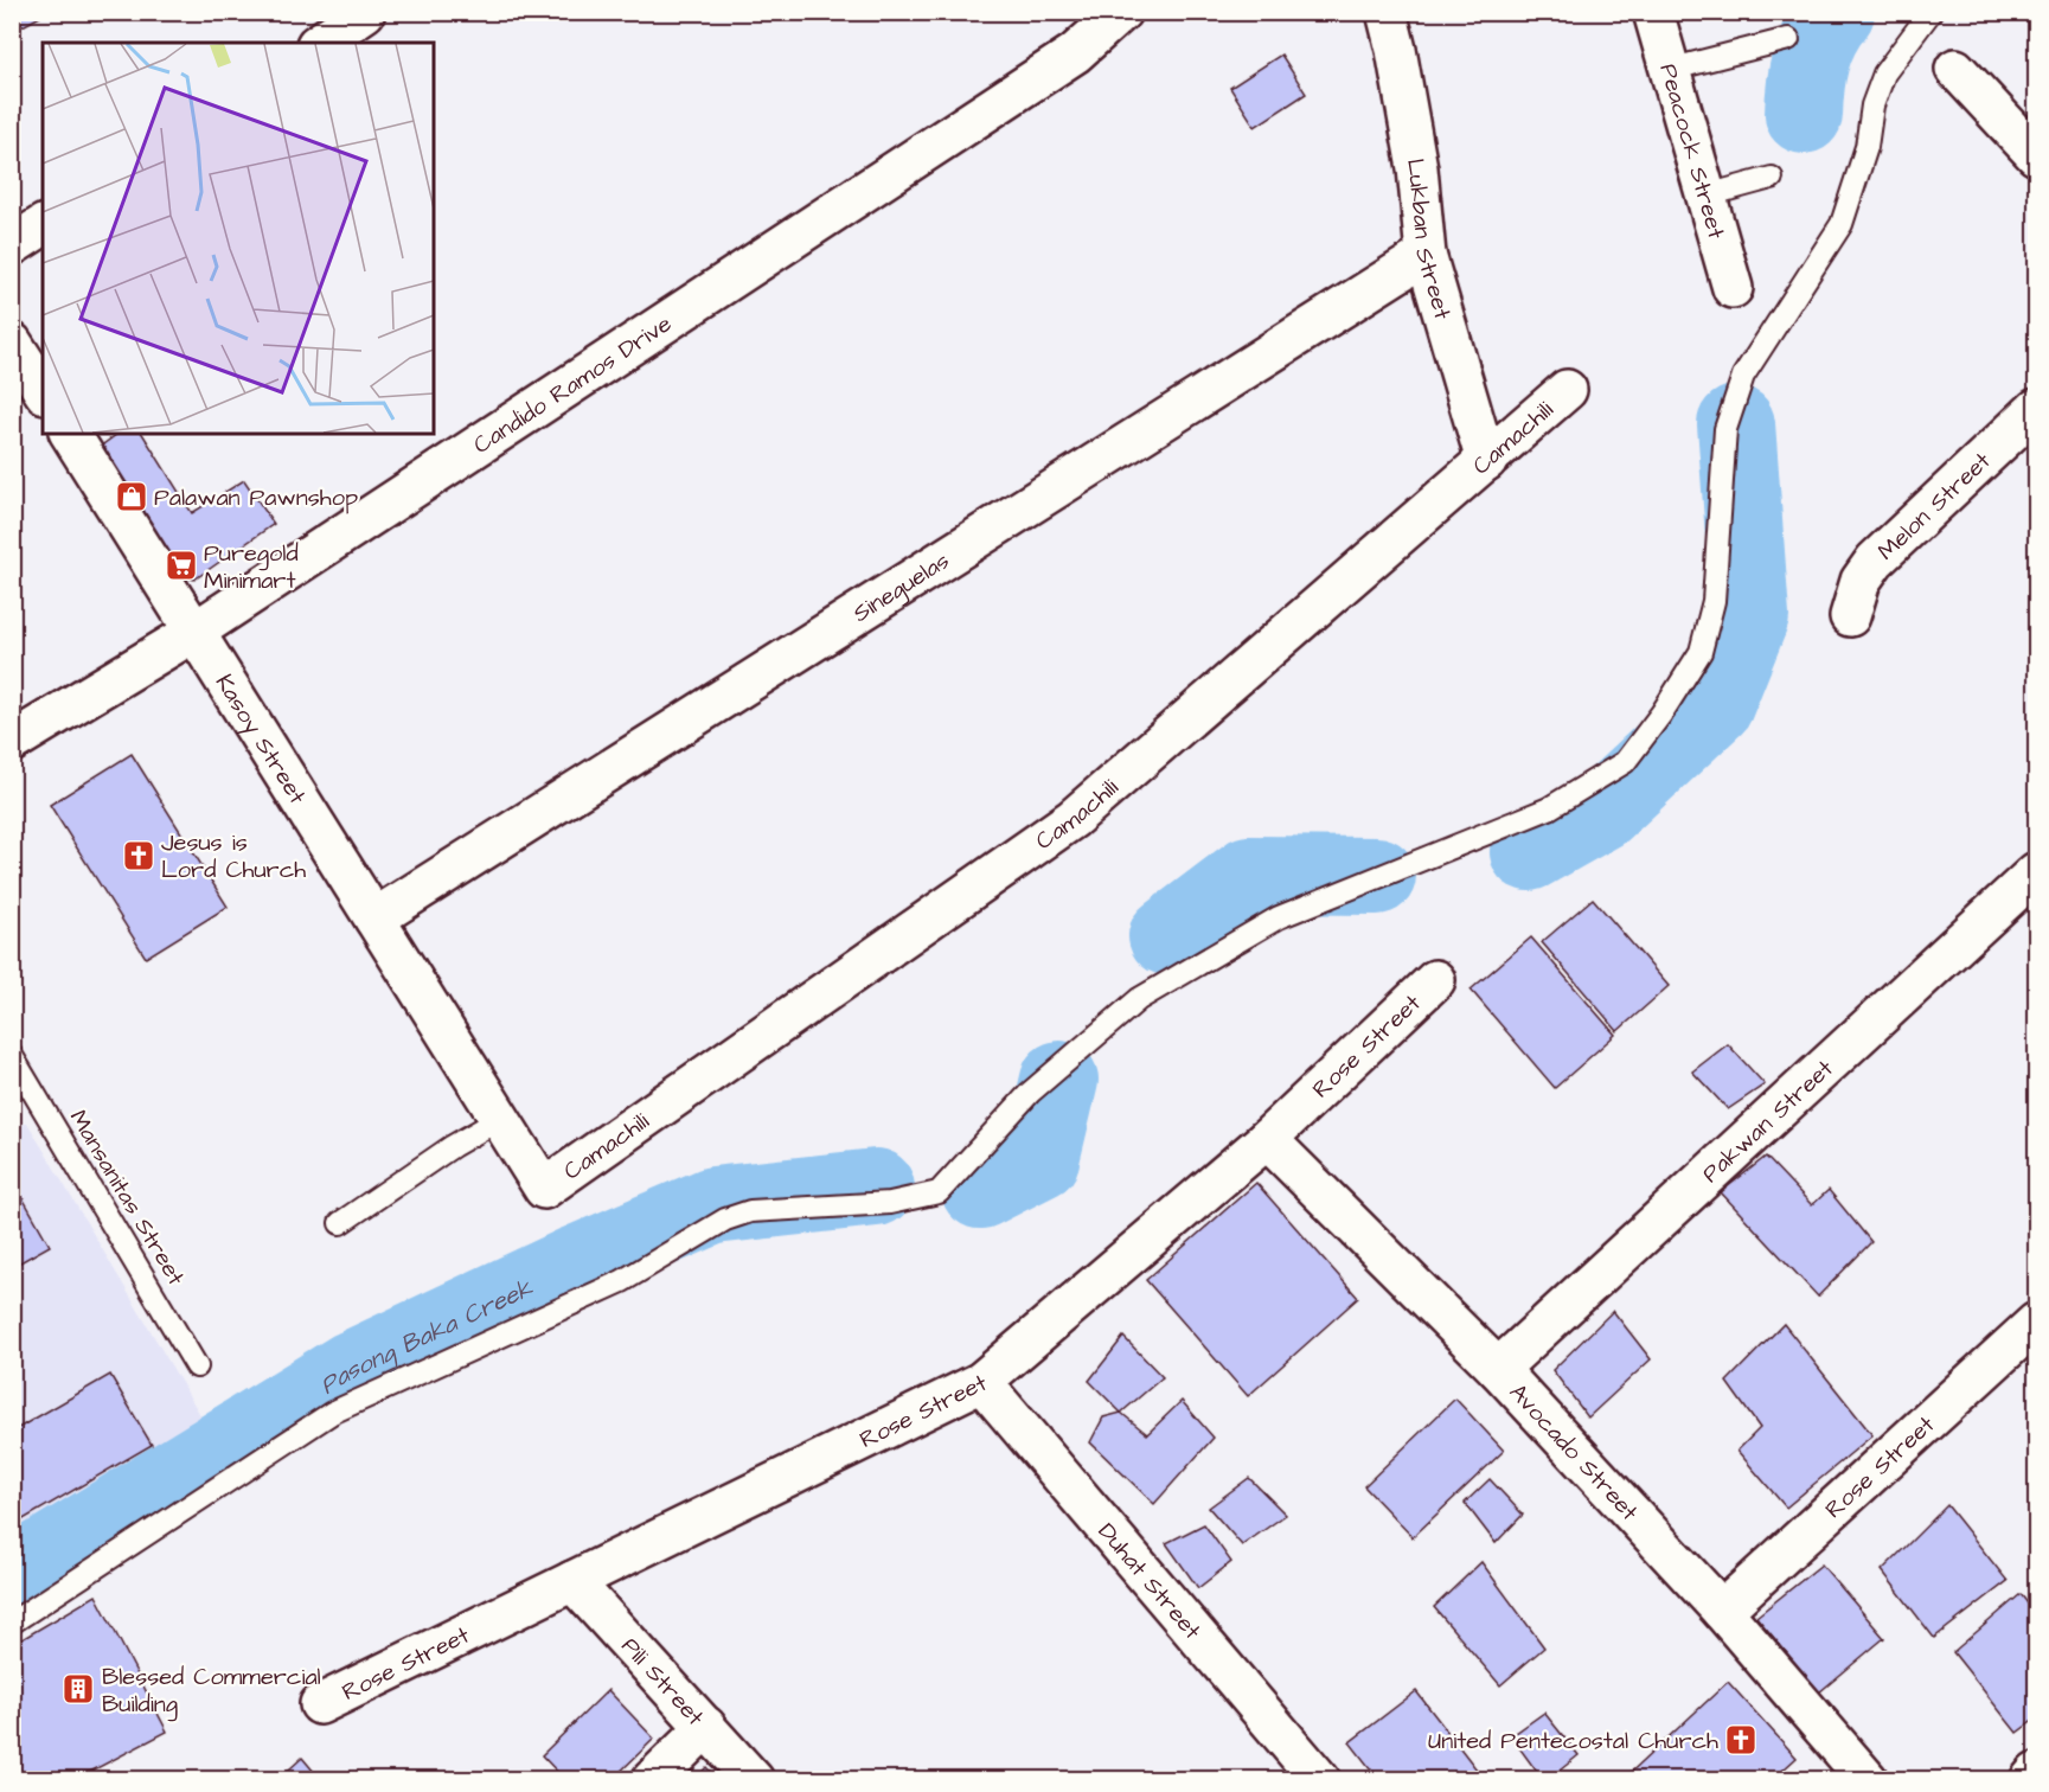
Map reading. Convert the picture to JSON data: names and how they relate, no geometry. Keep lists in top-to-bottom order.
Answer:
{
  "streets": {
    "street": [
      "Peacock Street",
      "Lukban Street",
      "Candido Ramos Drive",
      "Camachili",
      "Melon Street",
      "Sineguelas",
      "Kasoy Street",
      "Rose Street",
      "Pakwan Street",
      "Avocado Street",
      "Duhat Street",
      "Pili Street"
    ],
    "lane": ["Mansanitas Street"]
  },
  "crossings": [
    ["Lukban Street", "Camachili"],
    ["Lukban Street", "Sineguelas"],
    ["Candido Ramos Drive", "Kasoy Street"],
    ["Camachili", "Kasoy Street"],
    ["Sineguelas", "Kasoy Street"],
    ["Rose Street", "Avocado Street"],
    ["Rose Street", "Duhat Street"],
    ["Rose Street", "Pili Street"],
    ["Pakwan Street", "Avocado Street"]
  ],
  "water": ["Pasong Baka Creek"],
  "places": {
    "shop": ["Palawan Pawnshop"],
    "supermarket": ["Puregold Minimart"],
    "church": ["Jesus is Lord Church", "United Pentecostal Church"],
    "building": ["Blessed Commercial Building"]
  }
}
